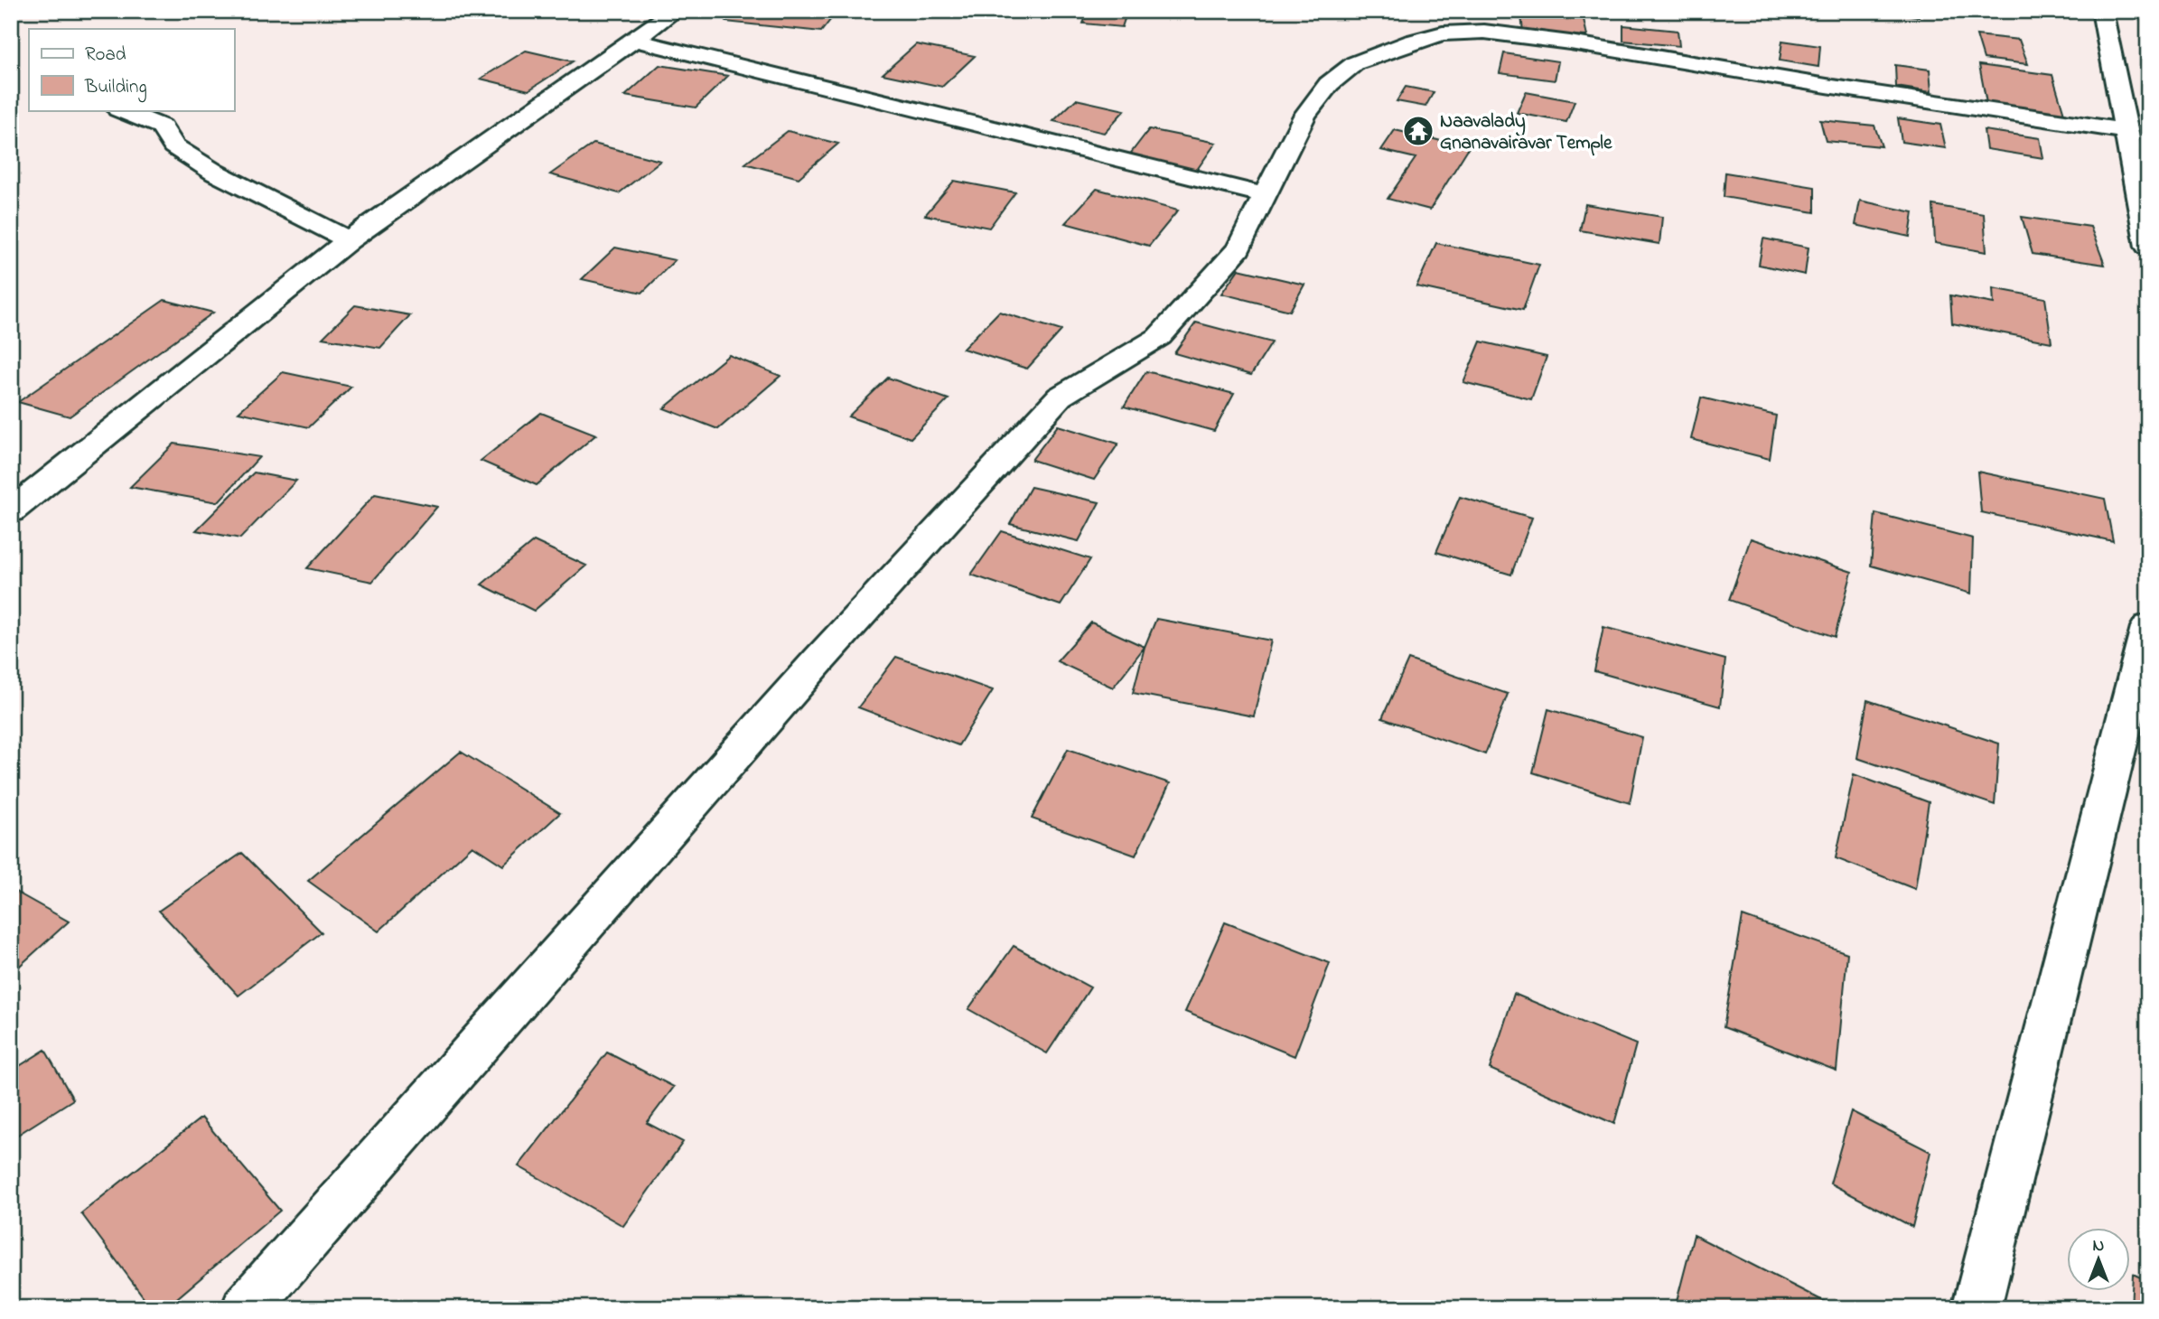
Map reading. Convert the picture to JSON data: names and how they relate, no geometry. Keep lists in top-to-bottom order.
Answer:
{
  "places": {
    "temple": ["Naavalady Gnanavairavar Temple"]
  },
  "legend": ["Road", "Building"],
  "north": "top"
}
